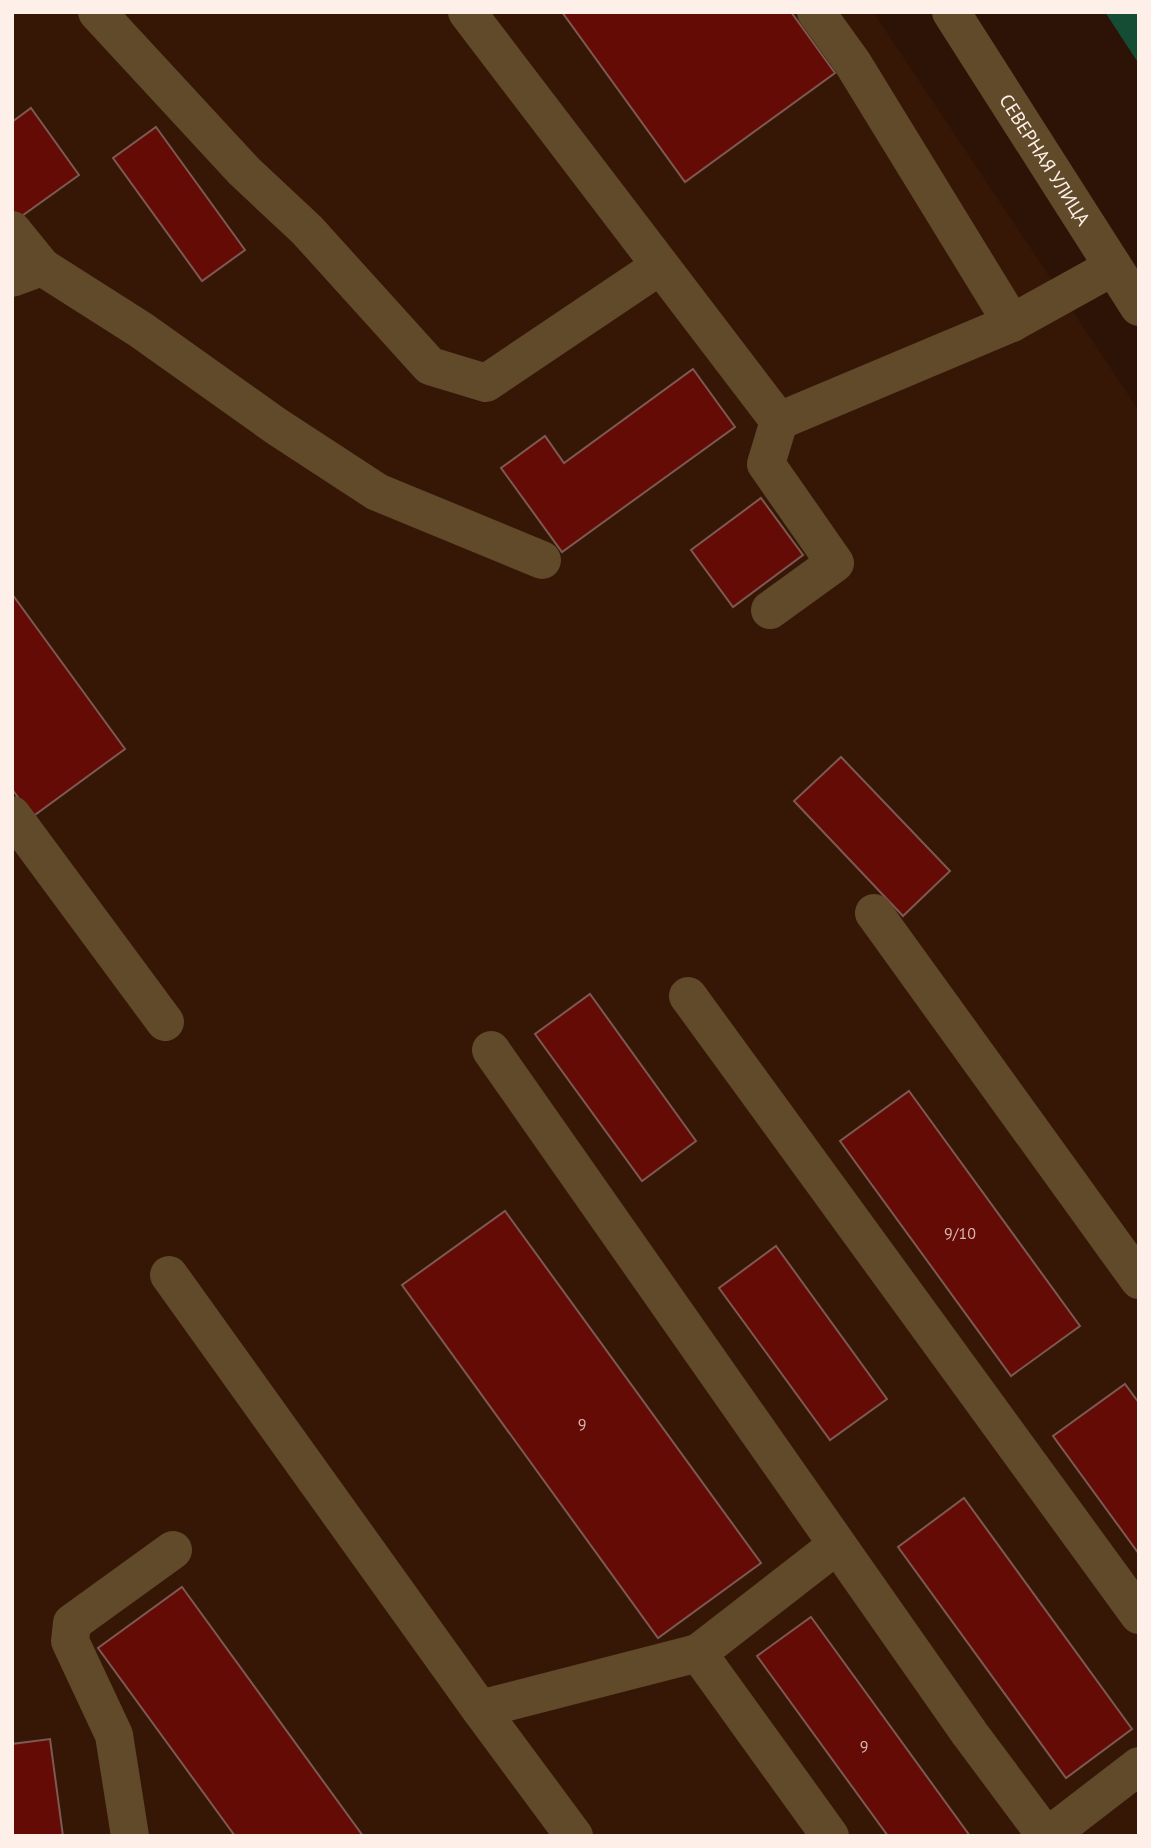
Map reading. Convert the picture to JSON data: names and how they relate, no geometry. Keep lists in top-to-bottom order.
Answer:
{
  "streets": {
    "street": ["СЕВЕРНАЯ УЛИЦА"]
  },
  "house_numbers": ["9/10", "9", "9"]
}
